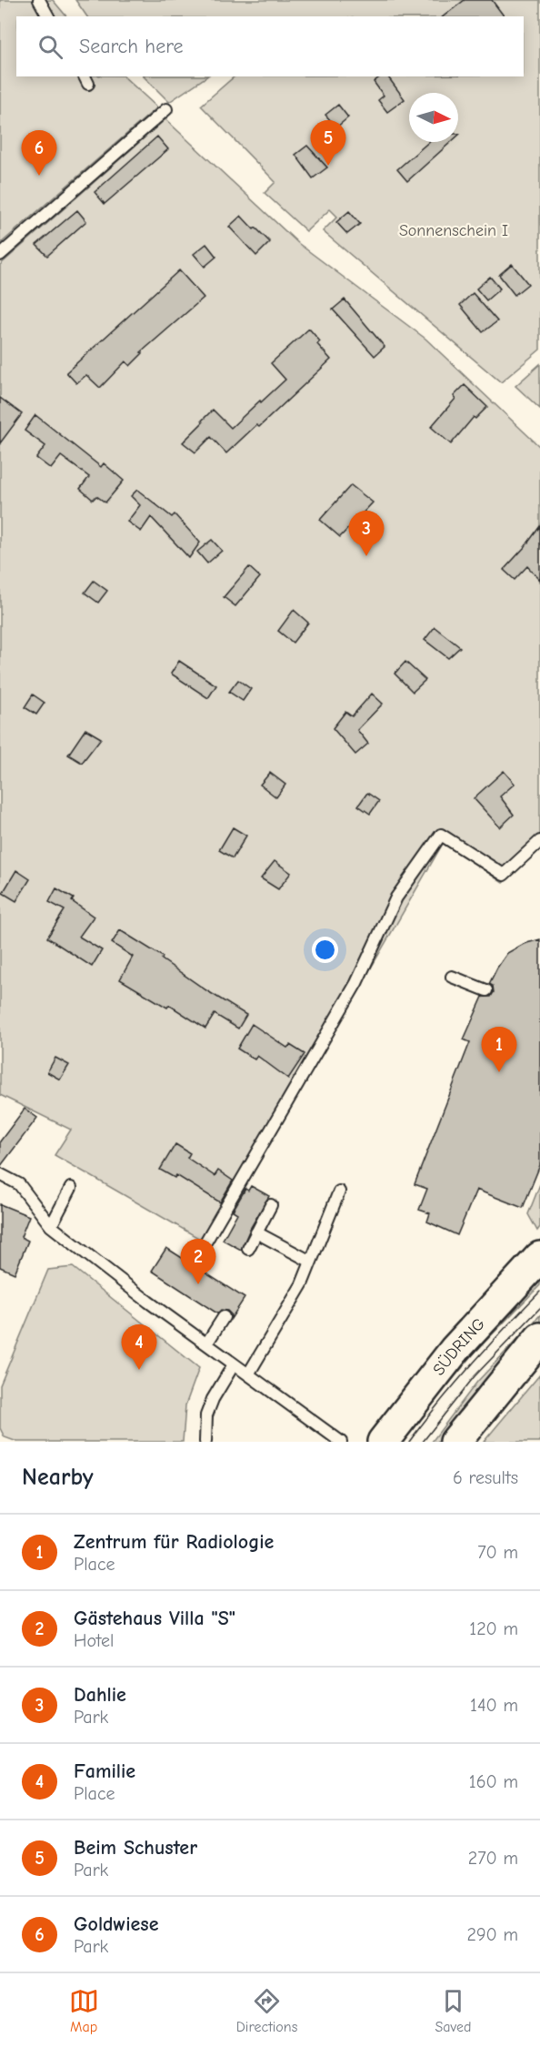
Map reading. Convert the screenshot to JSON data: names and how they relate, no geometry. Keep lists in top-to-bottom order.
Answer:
{
  "streets": {
    "main road": ["SÜDRING"]
  },
  "parks": ["Sonnenschein I"],
  "north": "right",
  "page": {
    "search": "Search here",
    "pins": [
      "5",
      "6",
      "3",
      "1",
      "2",
      "4"
    ],
    "heading": ["Nearby", "6 results"],
    "list": [
      {
        "mark": "1",
        "name": "Zentrum für Radiologie",
        "note": "Place",
        "value": "70 m"
      },
      {
        "mark": "2",
        "name": "Gästehaus Villa \"S\"",
        "note": "Hotel",
        "value": "120 m"
      },
      {
        "mark": "3",
        "name": "Dahlie",
        "note": "Park",
        "value": "140 m"
      },
      {
        "mark": "4",
        "name": "Familie",
        "note": "Place",
        "value": "160 m"
      },
      {
        "mark": "5",
        "name": "Beim Schuster",
        "note": "Park",
        "value": "270 m"
      },
      {
        "mark": "6",
        "name": "Goldwiese",
        "note": "Park",
        "value": "290 m"
      }
    ],
    "nav": ["Map", "Directions", "Saved"]
  }
}
